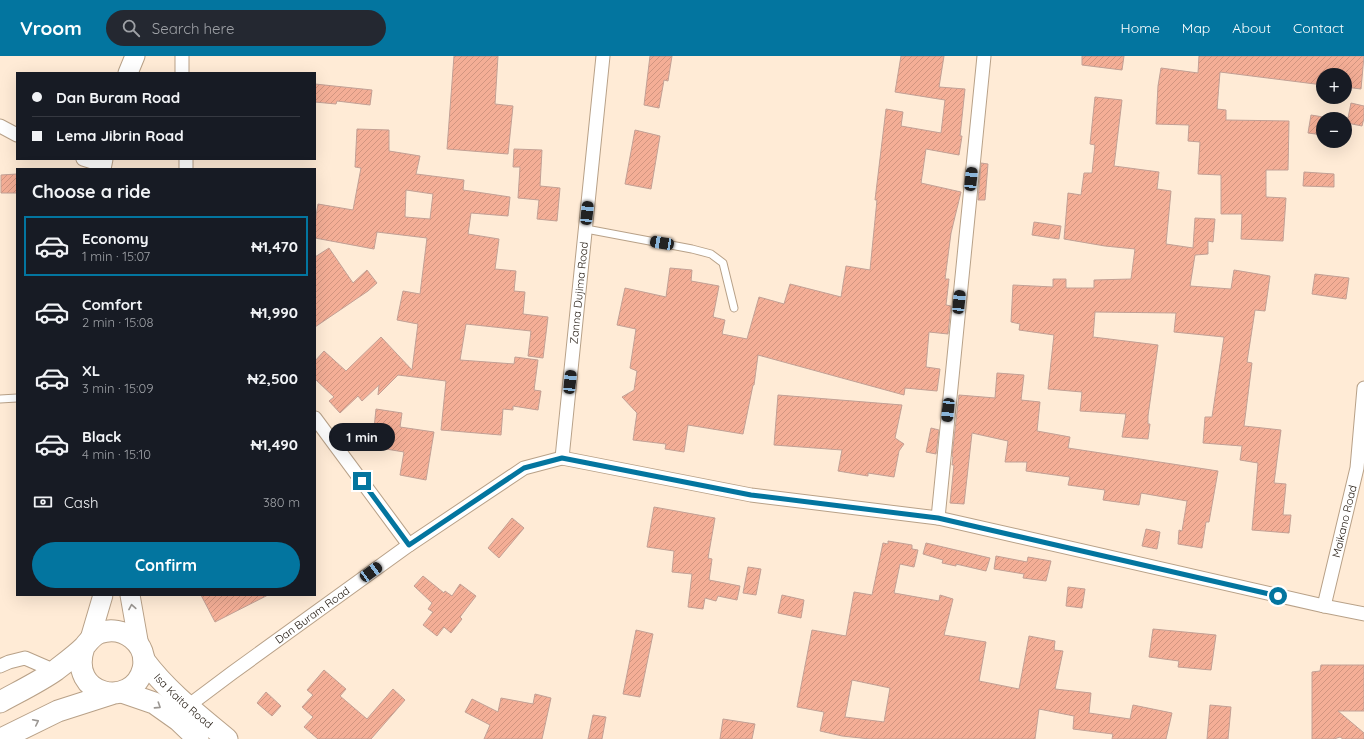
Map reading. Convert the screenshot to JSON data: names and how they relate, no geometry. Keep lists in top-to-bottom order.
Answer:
{
  "streets": {
    "main road": ["Isa Kaita Road"],
    "street": ["Zanna Dujima Road", "Maikano Road", "Dan Buram Road"]
  },
  "crossings": [
    ["Zanna Dujima Road", "Dan Buram Road"],
    ["Maikano Road", "Dan Buram Road"],
    ["Dan Buram Road", "Isa Kaita Road"]
  ],
  "page": {
    "header": "Vroom",
    "search": "Search here",
    "nav": [
      "Home",
      "Map",
      "About",
      "Contact"
    ],
    "map_buttons": ["+", "−"],
    "banner": ["Dan Buram Road", "Lema Jibrin Road"],
    "heading": "Choose a ride",
    "list": [
      {
        "name": "Economy",
        "note": "1 min · 15:07",
        "value": "₦1,470"
      },
      {
        "name": "Comfort",
        "note": "2 min · 15:08",
        "value": "₦1,990"
      },
      {
        "name": "XL",
        "note": "3 min · 15:09",
        "value": "₦2,500"
      },
      {
        "name": "Black",
        "note": "4 min · 15:10",
        "value": "₦1,490"
      }
    ],
    "bubble": "1 min",
    "pay": ["Cash", "380 m"],
    "buttons": "Confirm"
  }
}
